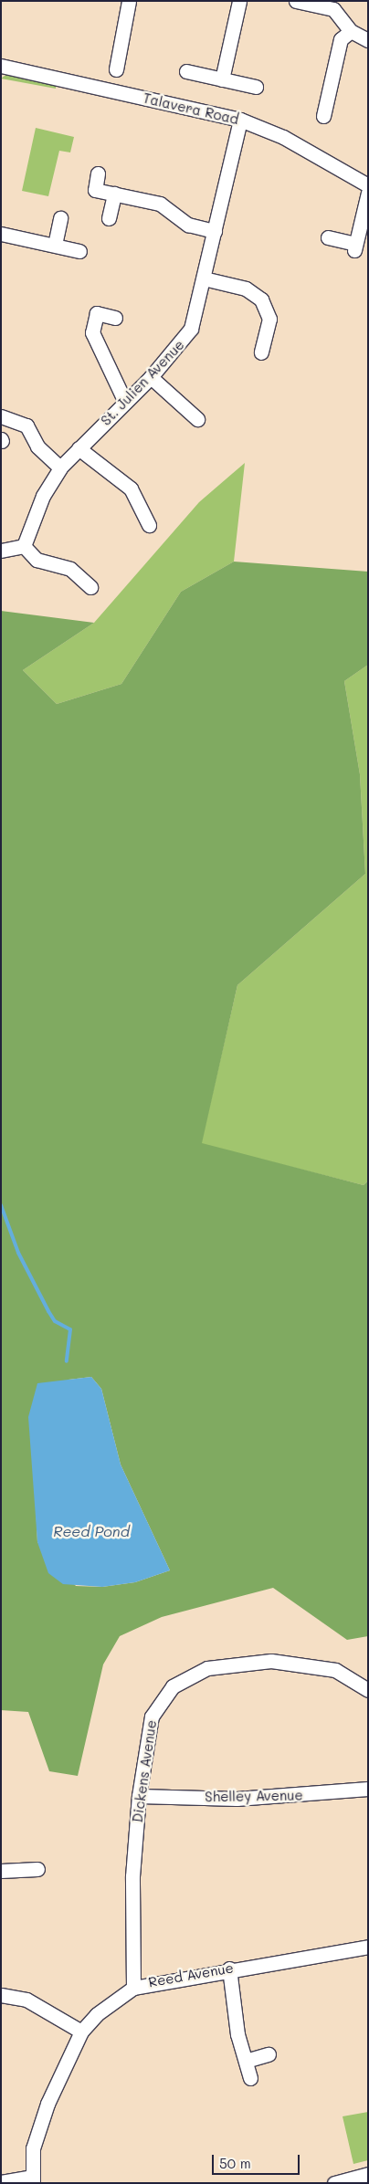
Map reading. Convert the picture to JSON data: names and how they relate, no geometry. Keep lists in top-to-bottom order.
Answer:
{
  "streets": {
    "street": [
      "Talavera Road",
      "St. Julien Avenue",
      "Dickens Avenue",
      "Shelley Avenue",
      "Reed Avenue"
    ]
  },
  "crossings": [
    ["Talavera Road", "St. Julien Avenue"],
    ["Dickens Avenue", "Shelley Avenue"],
    ["Dickens Avenue", "Reed Avenue"]
  ],
  "water": ["Reed Pond"],
  "scale_bar": "50 m"
}
